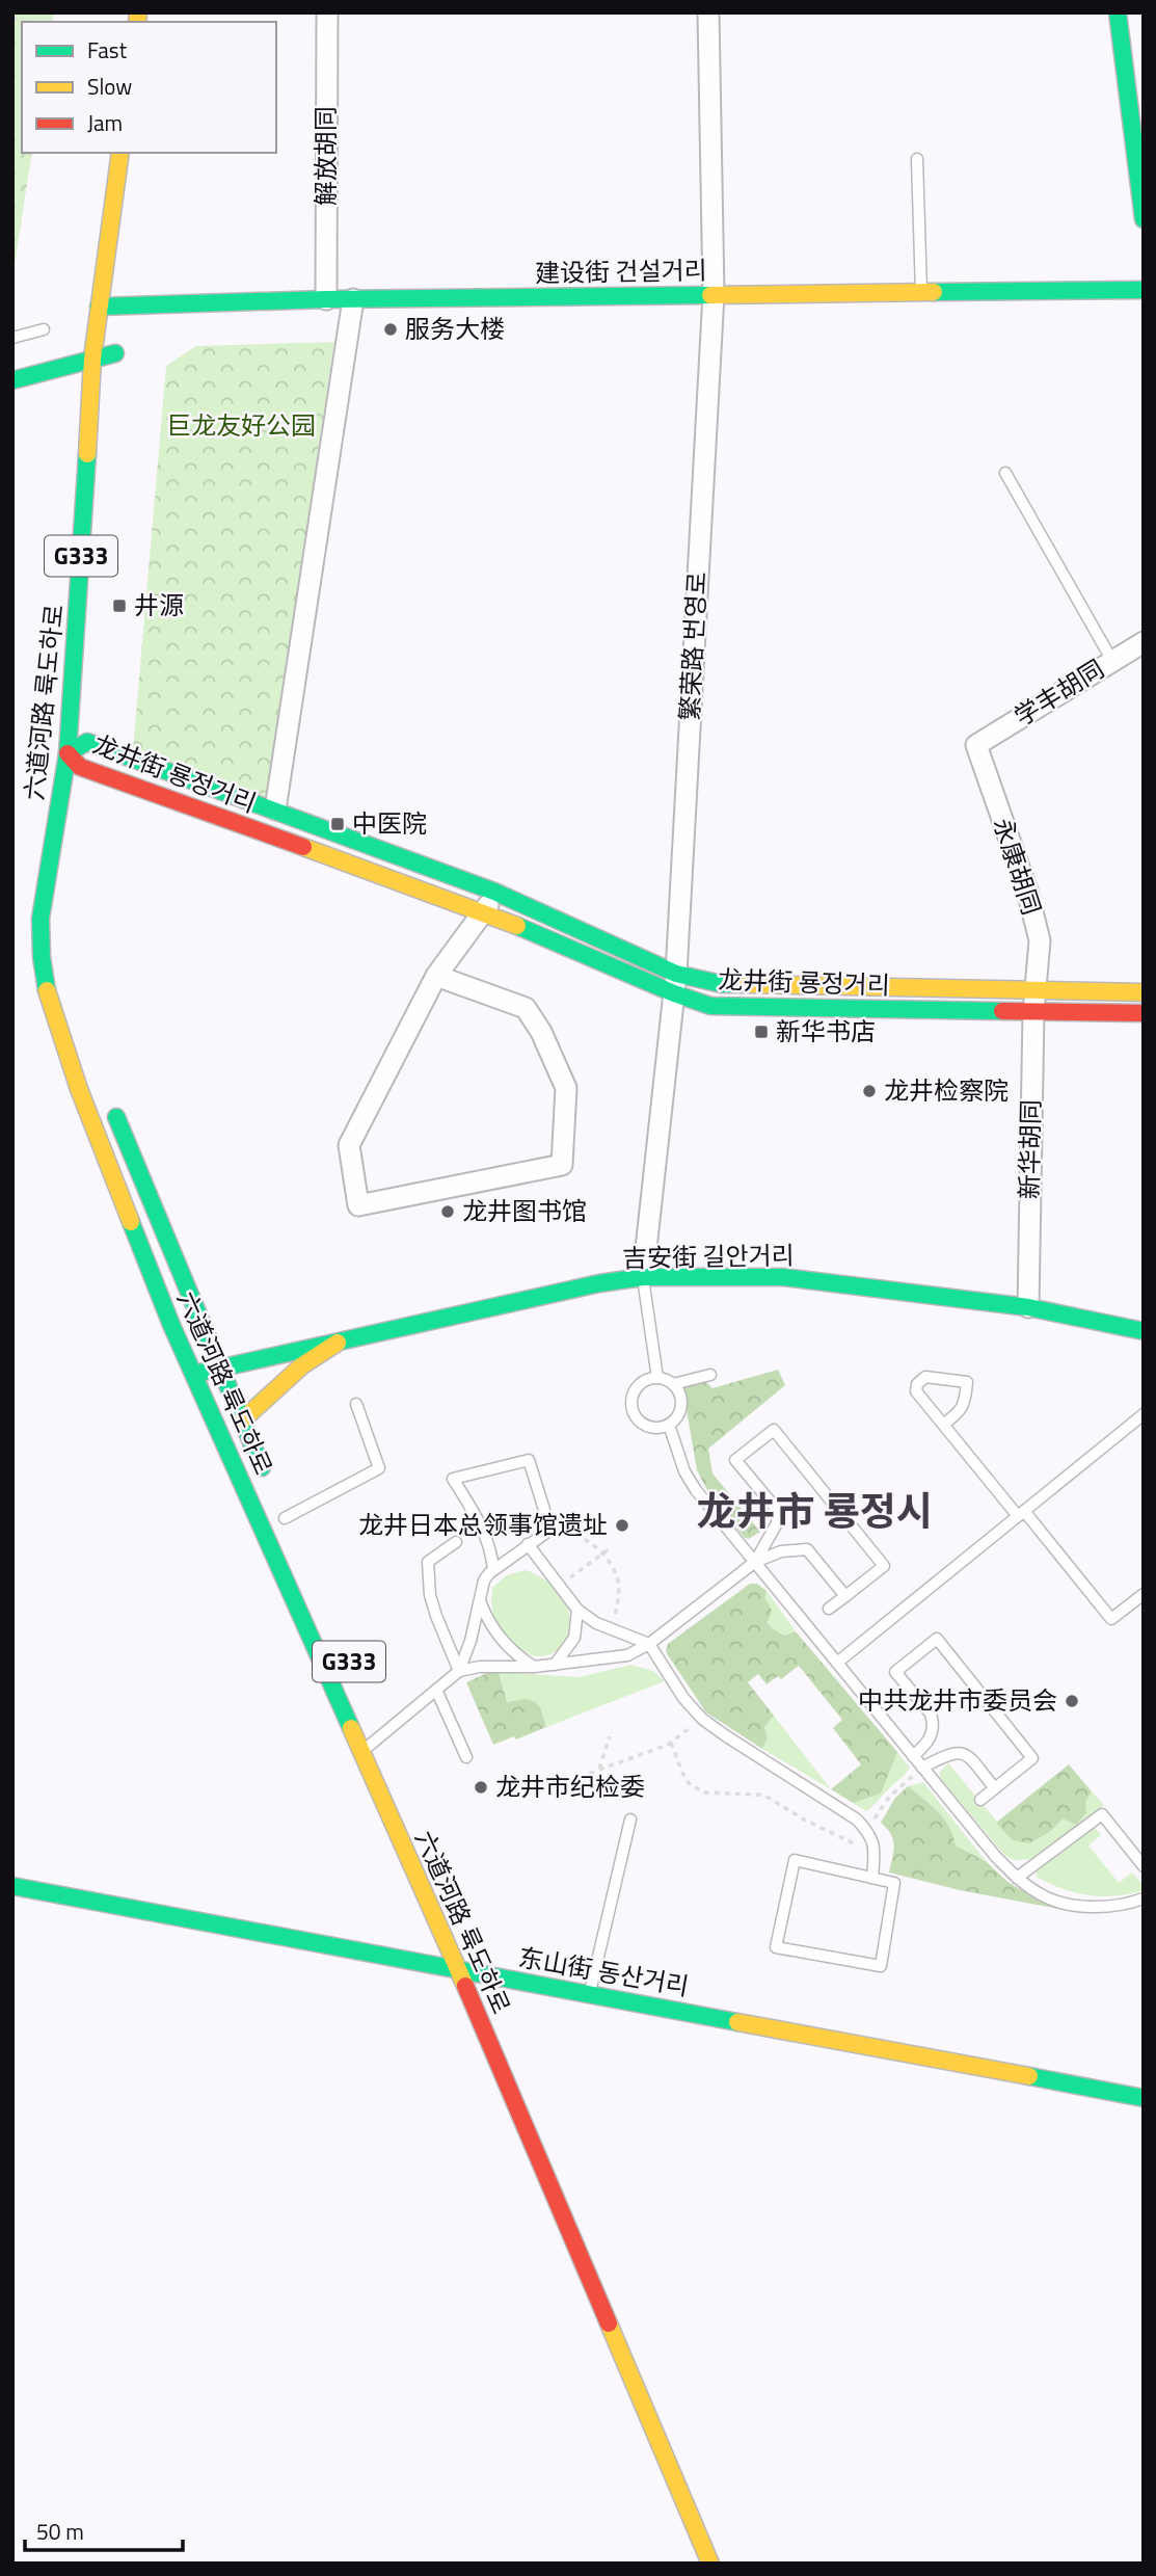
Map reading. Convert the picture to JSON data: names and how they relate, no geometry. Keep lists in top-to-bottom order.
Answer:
{
  "streets": {
    "main road": [
      "建设街 건설거리",
      "G333",
      "六道河路 륙도하로",
      "龙井街 룡정거리",
      "吉安街 길안거리",
      "东山街 동산거리"
    ],
    "street": [
      "解放胡同",
      "繁荣路 번영로",
      "学丰胡同",
      "永康胡同",
      "新华胡同"
    ]
  },
  "crossings": [
    ["解放胡同", "建设街 건설거리"],
    ["建设街 건설거리", "繁荣路 번영로"],
    ["建设街 건설거리", "六道河路 륙도하로"],
    ["繁荣路 번영로", "龙井街 룡정거리"],
    ["繁荣路 번영로", "吉安街 길안거리"],
    ["学丰胡同", "永康胡同"],
    ["六道河路 륙도하로", "龙井街 룡정거리"],
    ["六道河路 륙도하로", "吉安街 길안거리"],
    ["六道河路 륙도하로", "东山街 동산거리"],
    ["龙井街 룡정거리", "永康胡同"],
    ["龙井街 룡정거리", "新华胡同"],
    ["永康胡同", "新华胡同"],
    ["新华胡同", "吉安街 길안거리"]
  ],
  "districts": ["龙井市 룡정시"],
  "parks": ["巨龙友好公园"],
  "places": {
    "other": [
      "服务大楼",
      "龙井检察院",
      "龙井图书馆",
      "龙井日本总领事馆遗址",
      "中共龙井市委员会",
      "龙井市纪检委"
    ],
    "transit": ["井源", "中医院", "新华书店"]
  },
  "legend": ["Fast", "Slow", "Jam"],
  "scale_bar": "50 m"
}
